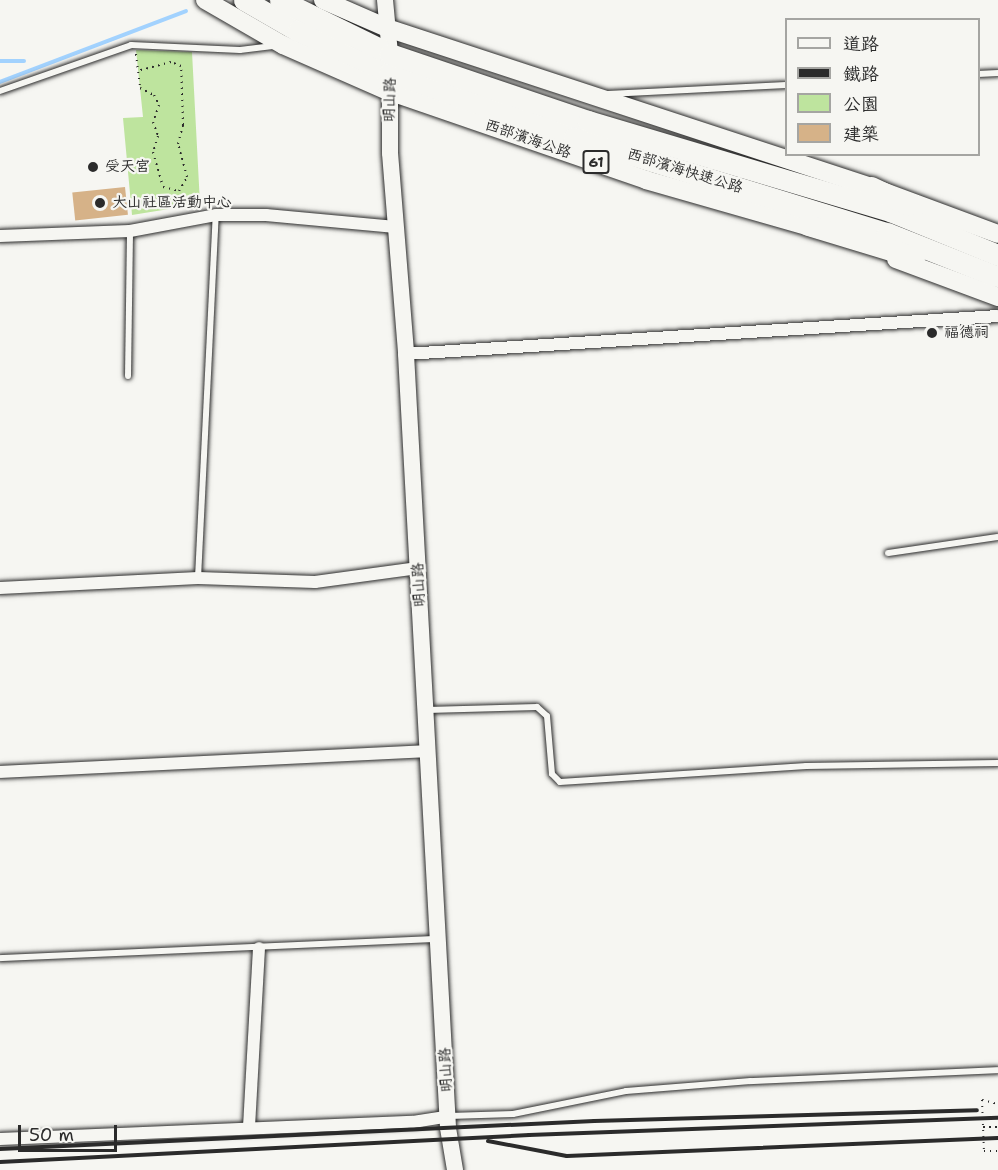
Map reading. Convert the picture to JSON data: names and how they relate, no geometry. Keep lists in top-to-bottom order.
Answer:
{
  "streets": {
    "highway": ["61", "西部濱海快速公路"],
    "main road": ["西部濱海公路"],
    "street": ["明山路"]
  },
  "crossings": [
    ["明山路", "西部濱海公路"],
    ["明山路", "西部濱海快速公路"],
    ["西部濱海公路", "西部濱海快速公路"]
  ],
  "places": ["受天宮", "大山社區活動中心", "福德祠"],
  "legend": [
    "道路",
    "鐵路",
    "公園",
    "建築"
  ],
  "scale_bar": "50 m"
}
